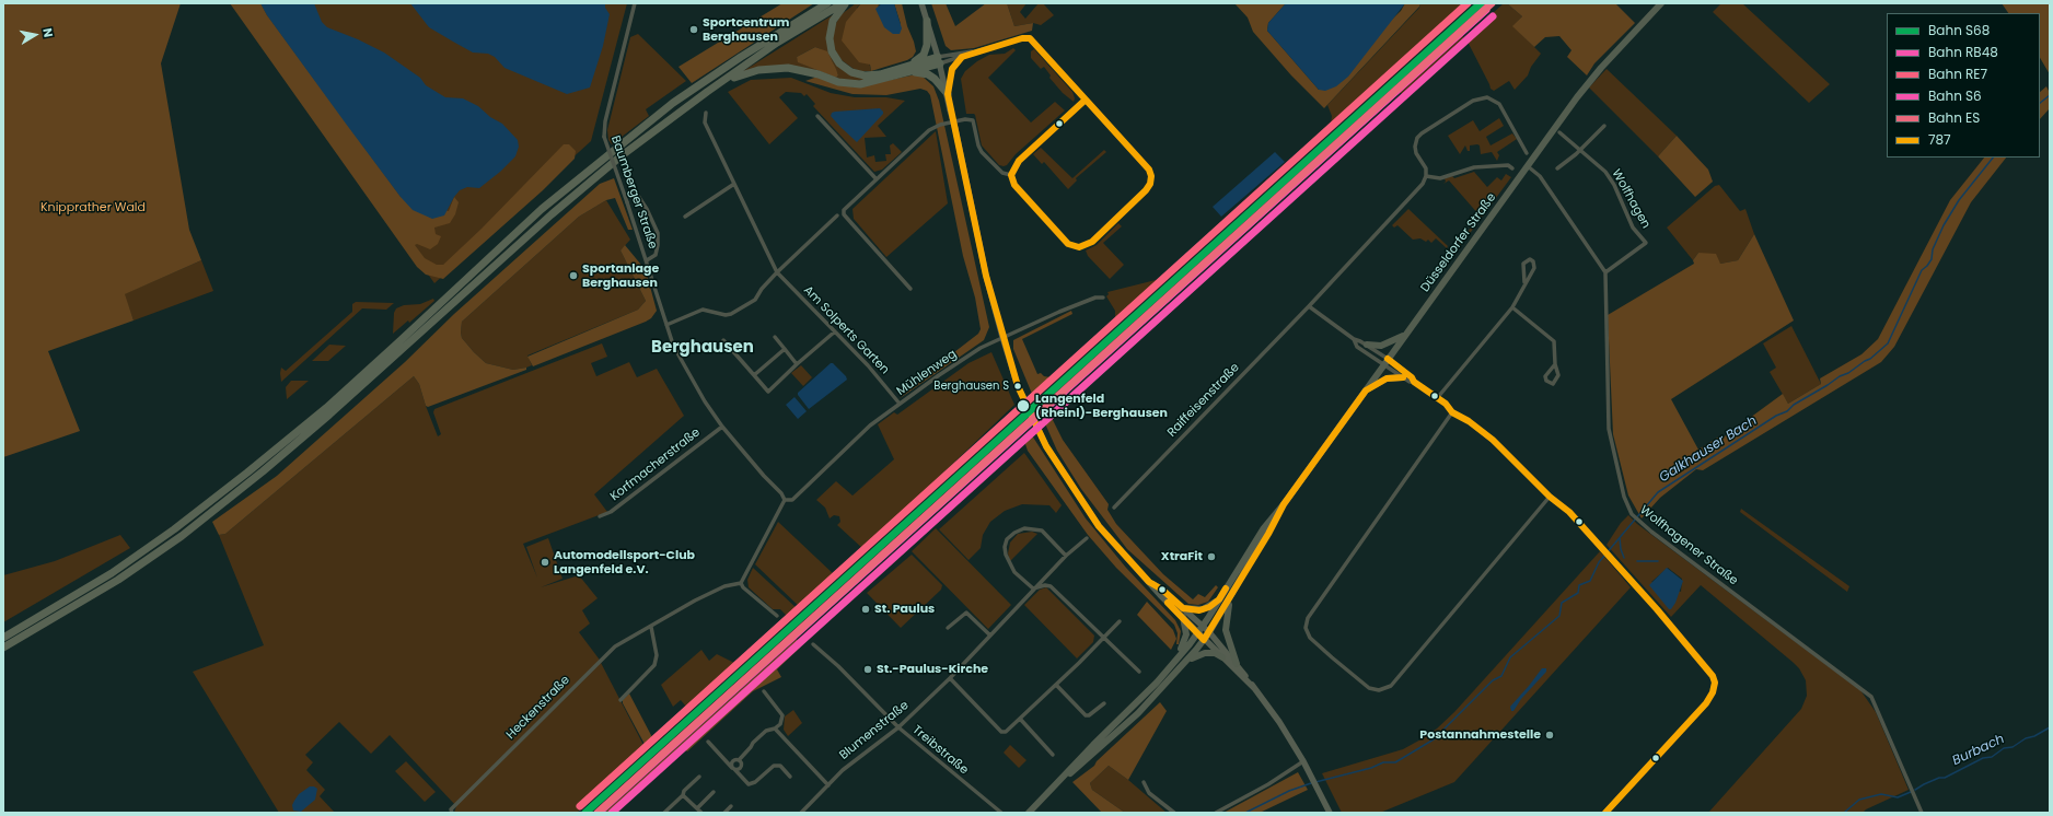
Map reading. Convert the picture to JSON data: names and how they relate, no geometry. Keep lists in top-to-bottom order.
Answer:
{
  "streets": {
    "main road": ["Düsseldorfer Straße"],
    "street": [
      "Baumberger Straße",
      "Wolfhagen",
      "Am Solperts Garten",
      "Mühlenweg",
      "Raiffeisenstraße",
      "Korfmacherstraße",
      "Wolfhagener Straße",
      "Heckenstraße",
      "Blumenstraße",
      "Treibstraße"
    ]
  },
  "crossings": [
    ["Baumberger Straße", "Mühlenweg"],
    ["Baumberger Straße", "Korfmacherstraße"],
    ["Wolfhagen", "Wolfhagener Straße"],
    ["Am Solperts Garten", "Mühlenweg"],
    ["Blumenstraße", "Treibstraße"]
  ],
  "districts": ["Berghausen"],
  "water": ["Galkhauser Bach", "Burbach"],
  "parks": ["Knipprather Wald"],
  "places": [
    "Sportcentrum Berghausen",
    "Sportanlage Berghausen",
    "Berghausen S",
    "Langenfeld (Rheinl)-Berghausen",
    "XtraFit",
    "Automodellsport-Club Langenfeld e.V.",
    "St. Paulus",
    "St.-Paulus-Kirche",
    "Postannahmestelle"
  ],
  "lines": [
    "rail line S68",
    "rail line RE7",
    "rail line ES",
    "rail line RB48",
    "rail line S6",
    "transit line 787"
  ],
  "legend": [
    "Bahn S68",
    "Bahn RB48",
    "Bahn RE7",
    "Bahn S6",
    "Bahn ES",
    "787"
  ],
  "north": "right"
}
